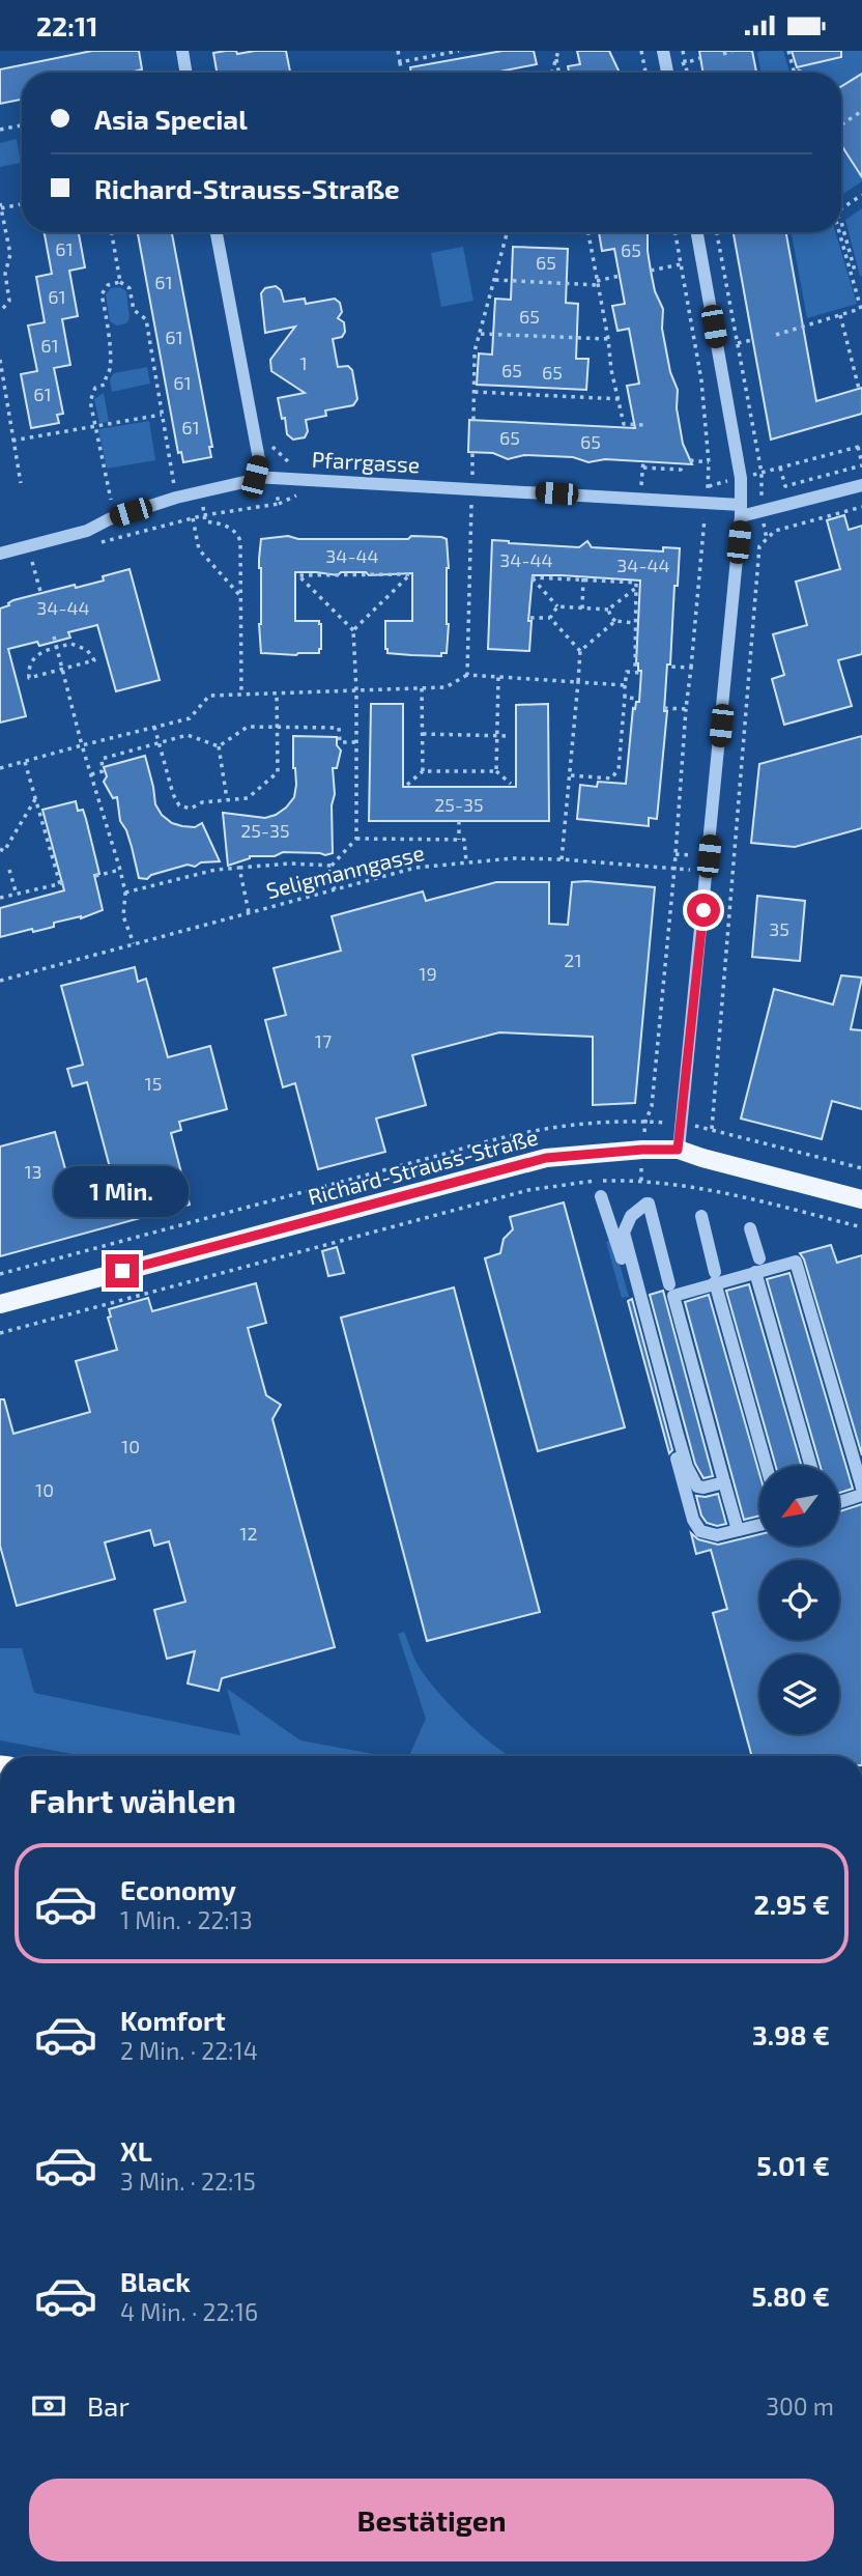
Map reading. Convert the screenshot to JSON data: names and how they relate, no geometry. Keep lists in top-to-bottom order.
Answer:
{
  "streets": {
    "main road": ["Richard-Strauss-Straße"],
    "street": ["Pfarrgasse"],
    "path": ["Seligmanngasse"]
  },
  "house_numbers": [
    "61",
    "65",
    "65",
    "61",
    "61",
    "65",
    "61",
    "61",
    "1",
    "65",
    "65",
    "61",
    "61",
    "61",
    "65",
    "65",
    "34-44",
    "34-44",
    "34-44",
    "34-44",
    "25-35",
    "25-35",
    "35",
    "21",
    "19",
    "17",
    "15",
    "13",
    "10",
    "10",
    "12"
  ],
  "north": "bottom left",
  "page": {
    "status": "22:11",
    "banner": ["Asia Special", "Richard-Strauss-Straße"],
    "bubble": "1 Min.",
    "heading": "Fahrt wählen",
    "list": [
      {
        "name": "Economy",
        "note": "1 Min. · 22:13",
        "value": "2.95 €"
      },
      {
        "name": "Komfort",
        "note": "2 Min. · 22:14",
        "value": "3.98 €"
      },
      {
        "name": "XL",
        "note": "3 Min. · 22:15",
        "value": "5.01 €"
      },
      {
        "name": "Black",
        "note": "4 Min. · 22:16",
        "value": "5.80 €"
      }
    ],
    "pay": ["Bar", "300 m"],
    "buttons": "Bestätigen"
  }
}
